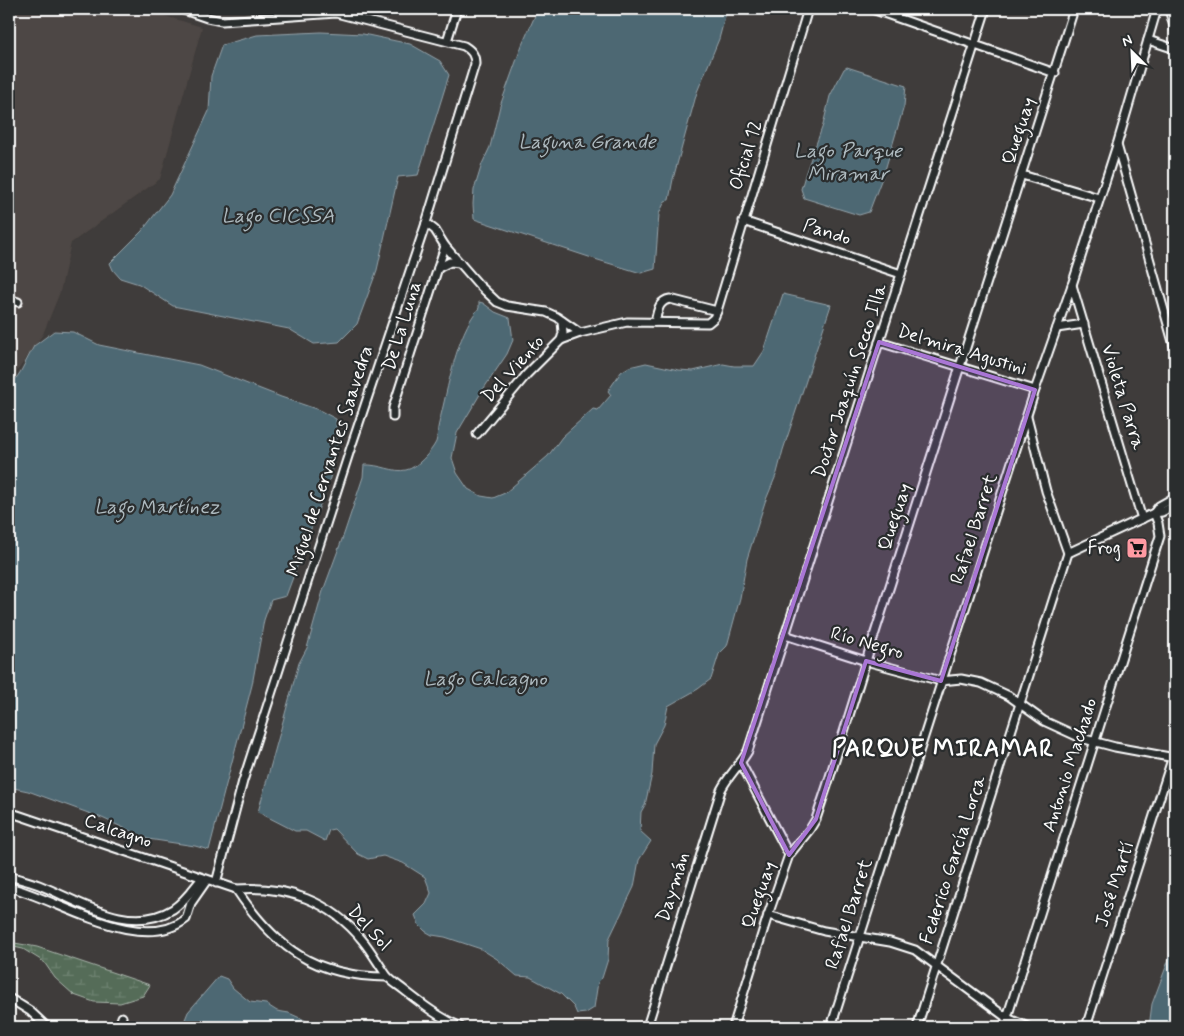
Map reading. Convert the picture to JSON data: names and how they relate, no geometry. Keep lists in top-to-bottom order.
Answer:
{
  "streets": {
    "street": [
      "Queguay",
      "Oficial 12",
      "Pando",
      "De La Luna",
      "Delmira Agustini",
      "Del Viento",
      "Doctor Joaquín Secco Illa",
      "Violeta Parra",
      "Miguel de Cervantes Saavedra",
      "Rafael Barret",
      "Río Negro",
      "Antonio Machado",
      "Calcagno",
      "Federico García Lorca",
      "José Martí",
      "Daymán",
      "Del Sol"
    ]
  },
  "crossings": [
    ["Queguay", "Delmira Agustini"],
    ["Queguay", "Río Negro"],
    ["Oficial 12", "Pando"],
    ["Pando", "Doctor Joaquín Secco Illa"],
    ["Delmira Agustini", "Doctor Joaquín Secco Illa"],
    ["Delmira Agustini", "Rafael Barret"],
    ["Doctor Joaquín Secco Illa", "Río Negro"],
    ["Doctor Joaquín Secco Illa", "Daymán"],
    ["Violeta Parra", "Rafael Barret"],
    ["Miguel de Cervantes Saavedra", "Calcagno"],
    ["Rafael Barret", "Río Negro"],
    ["Río Negro", "Antonio Machado"],
    ["Río Negro", "Federico García Lorca"],
    ["Río Negro", "José Martí"],
    ["Calcagno", "Del Sol"]
  ],
  "districts": ["PARQUE MIRAMAR"],
  "water": [
    "Laguna Grande",
    "Lago Parque Miramar",
    "Lago CICSSA",
    "Lago Martínez",
    "Lago Calcagno"
  ],
  "places": {
    "supermarket": ["Frog"]
  },
  "north": "top left"
}
